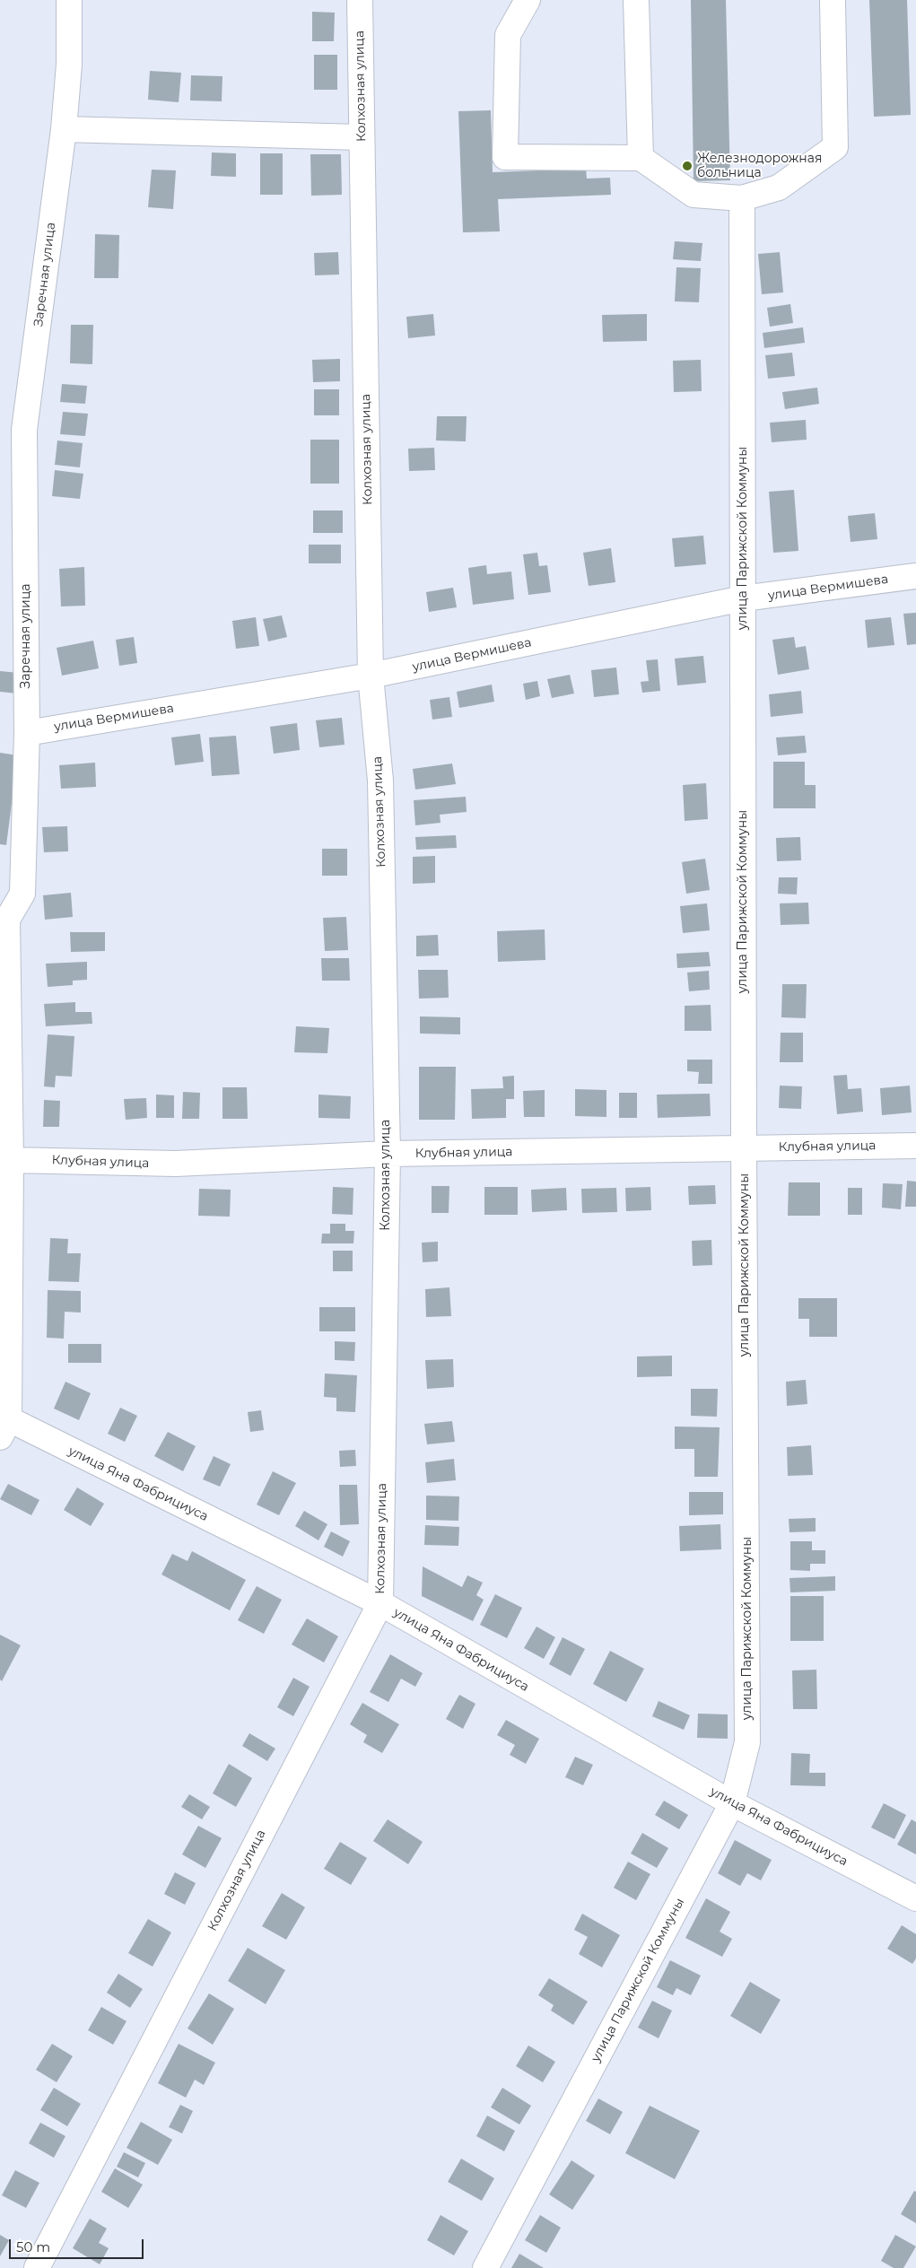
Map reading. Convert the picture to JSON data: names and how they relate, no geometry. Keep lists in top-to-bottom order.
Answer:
{
  "streets": {
    "street": [
      "Колхозная улица",
      "Заречная улица",
      "улица Парижской Коммуны",
      "улица Вермишева",
      "Клубная улица",
      "улица Яна Фабрициуса"
    ]
  },
  "crossings": [
    ["Колхозная улица", "улица Вермишева"],
    ["Колхозная улица", "Клубная улица"],
    ["Колхозная улица", "улица Яна Фабрициуса"],
    ["Заречная улица", "улица Вермишева"],
    ["Заречная улица", "Клубная улица"],
    ["Заречная улица", "улица Яна Фабрициуса"],
    ["улица Парижской Коммуны", "улица Вермишева"],
    ["улица Парижской Коммуны", "Клубная улица"],
    ["улица Парижской Коммуны", "улица Яна Фабрициуса"]
  ],
  "places": ["Железнодорожная больница"],
  "scale_bar": "50 m"
}
